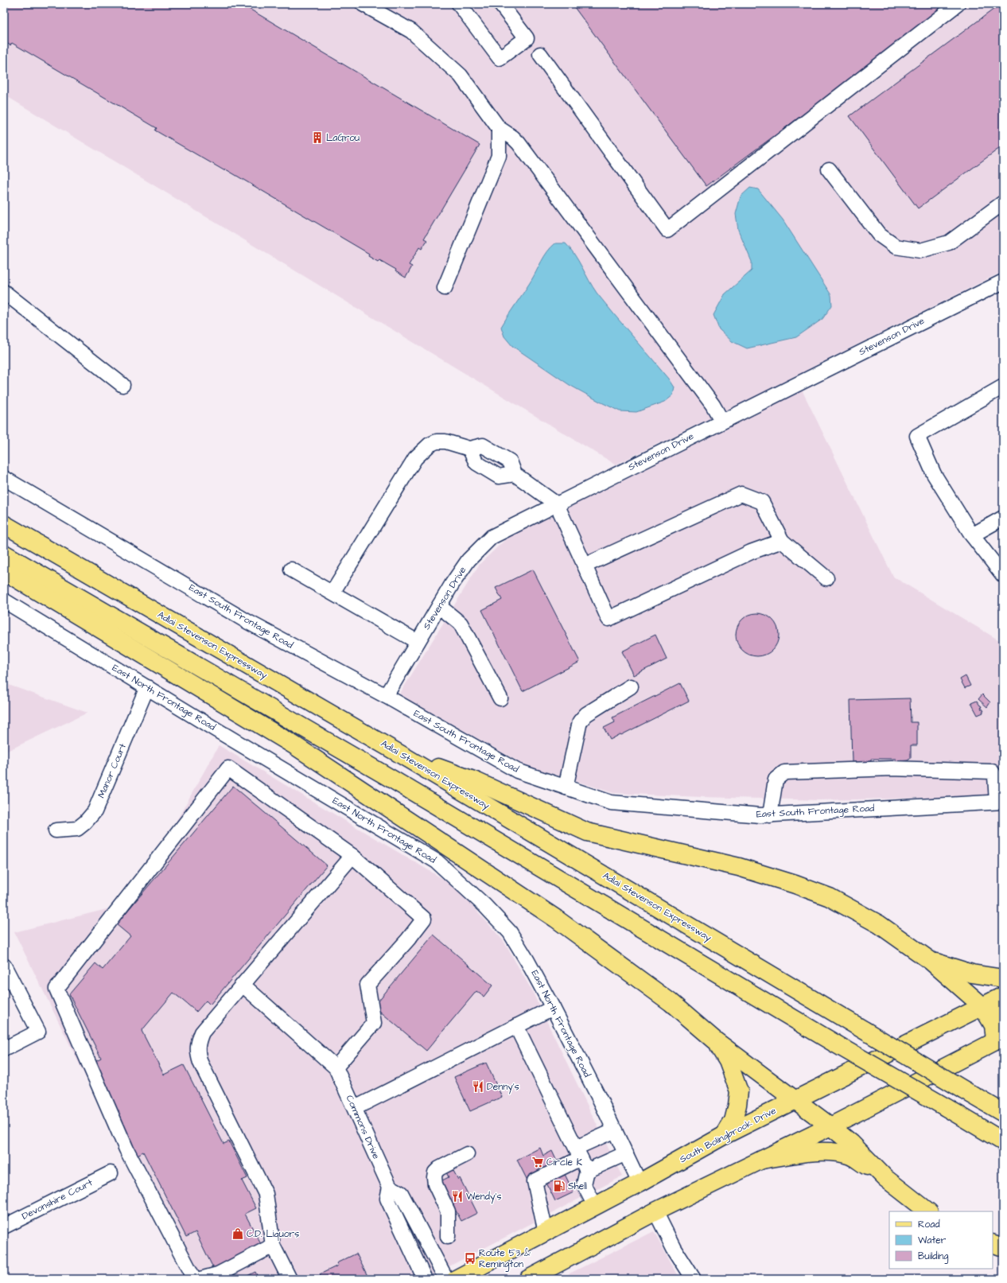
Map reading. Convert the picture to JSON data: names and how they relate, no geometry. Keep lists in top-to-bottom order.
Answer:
{
  "streets": {
    "main road": ["Adlai Stevenson Expressway", "South Bolingbrook Drive"],
    "street": [
      "Stevenson Drive",
      "East South Frontage Road",
      "East North Frontage Road",
      "Manor Court",
      "Commons Drive",
      "Devonshire Court"
    ]
  },
  "crossings": [
    ["Stevenson Drive", "East South Frontage Road"],
    ["East North Frontage Road", "Manor Court"],
    ["East North Frontage Road", "South Bolingbrook Drive"]
  ],
  "places": {
    "building": ["LaGrou"],
    "restaurant": ["Denny's", "Wendy's"],
    "supermarket": ["Circle K"],
    "fuel station": ["Shell"],
    "shop": ["C.D. Liquors"],
    "bus stop": ["Route 53 & Remington"]
  },
  "legend": ["Road", "Water", "Building"]
}
